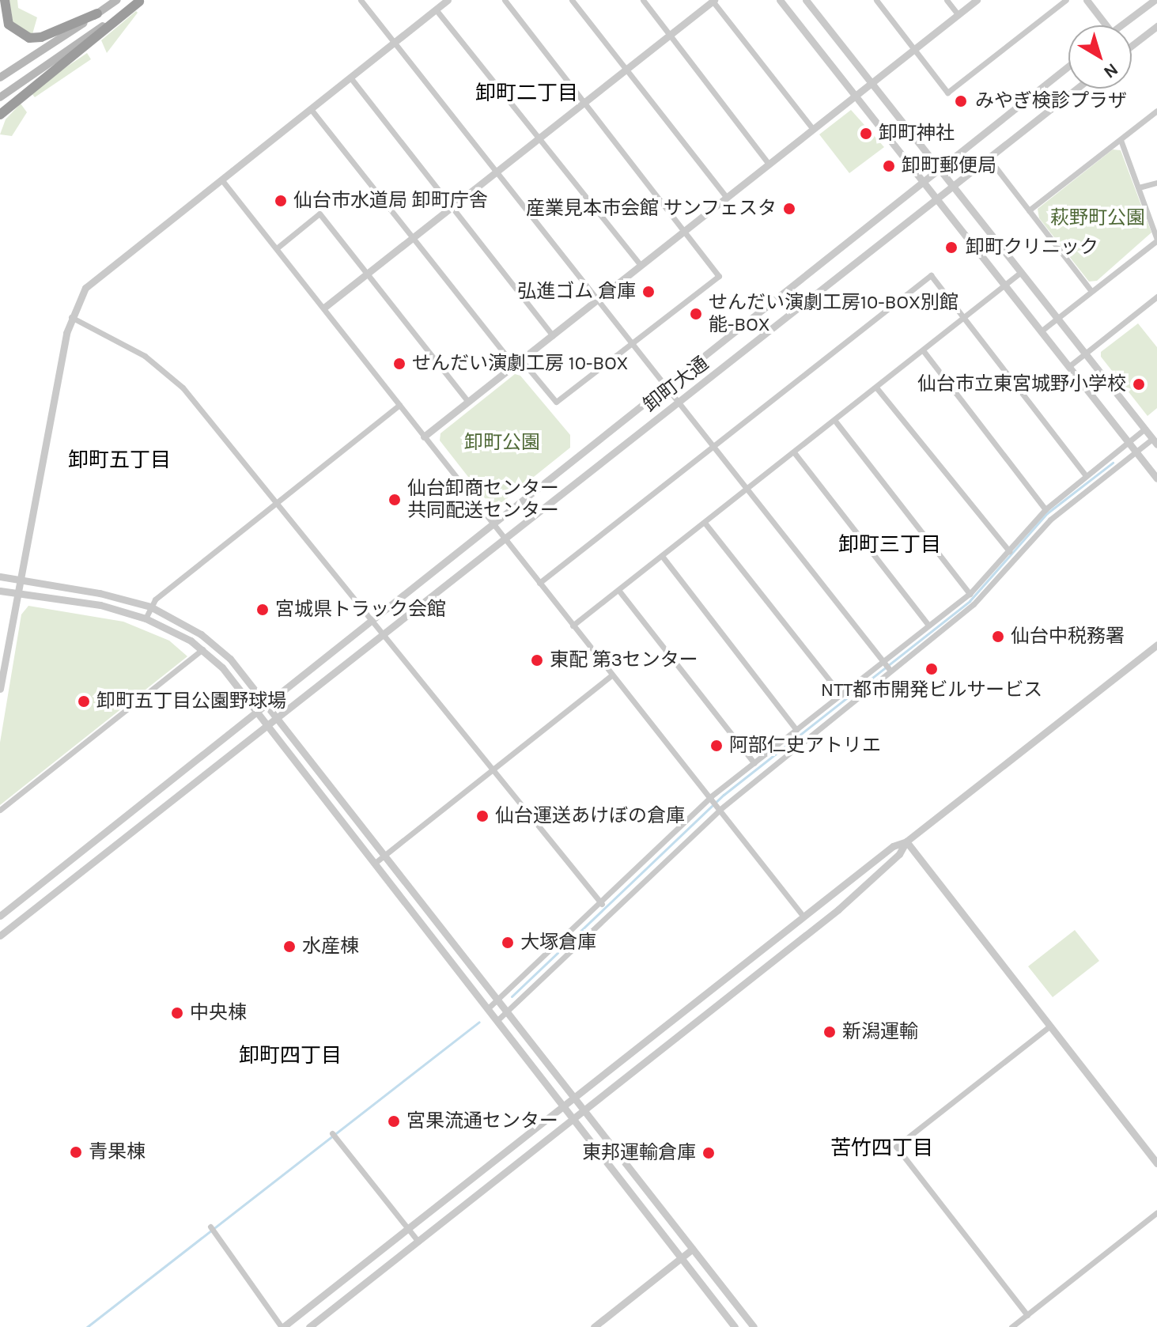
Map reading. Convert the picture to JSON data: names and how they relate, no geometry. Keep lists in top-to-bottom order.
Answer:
{
  "streets": {
    "street": ["卸町大通"]
  },
  "districts": [
    "卸町二丁目",
    "卸町五丁目",
    "卸町三丁目",
    "卸町四丁目",
    "苦竹四丁目"
  ],
  "parks": ["萩野町公園", "卸町公園"],
  "places": [
    "みやぎ検診プラザ",
    "卸町神社",
    "卸町郵便局",
    "仙台市水道局 卸町庁舎",
    "産業見本市会館 サンフェスタ",
    "卸町クリニック",
    "弘進ゴム 倉庫",
    "せんだい演劇工房10-BOX別館 能-BOX",
    "せんだい演劇工房 10-BOX",
    "仙台市立東宮城野小学校",
    "仙台卸商センター 共同配送センター",
    "宮城県トラック会館",
    "仙台中税務署",
    "東配 第3センター",
    "NTT都市開発ビルサービス",
    "卸町五丁目公園野球場",
    "阿部仁史アトリエ",
    "仙台運送あけぼの倉庫",
    "大塚倉庫",
    "水産棟",
    "中央棟",
    "新潟運輸",
    "宮果流通センター",
    "青果棟",
    "東邦運輸倉庫"
  ],
  "north": "bottom right"
}
